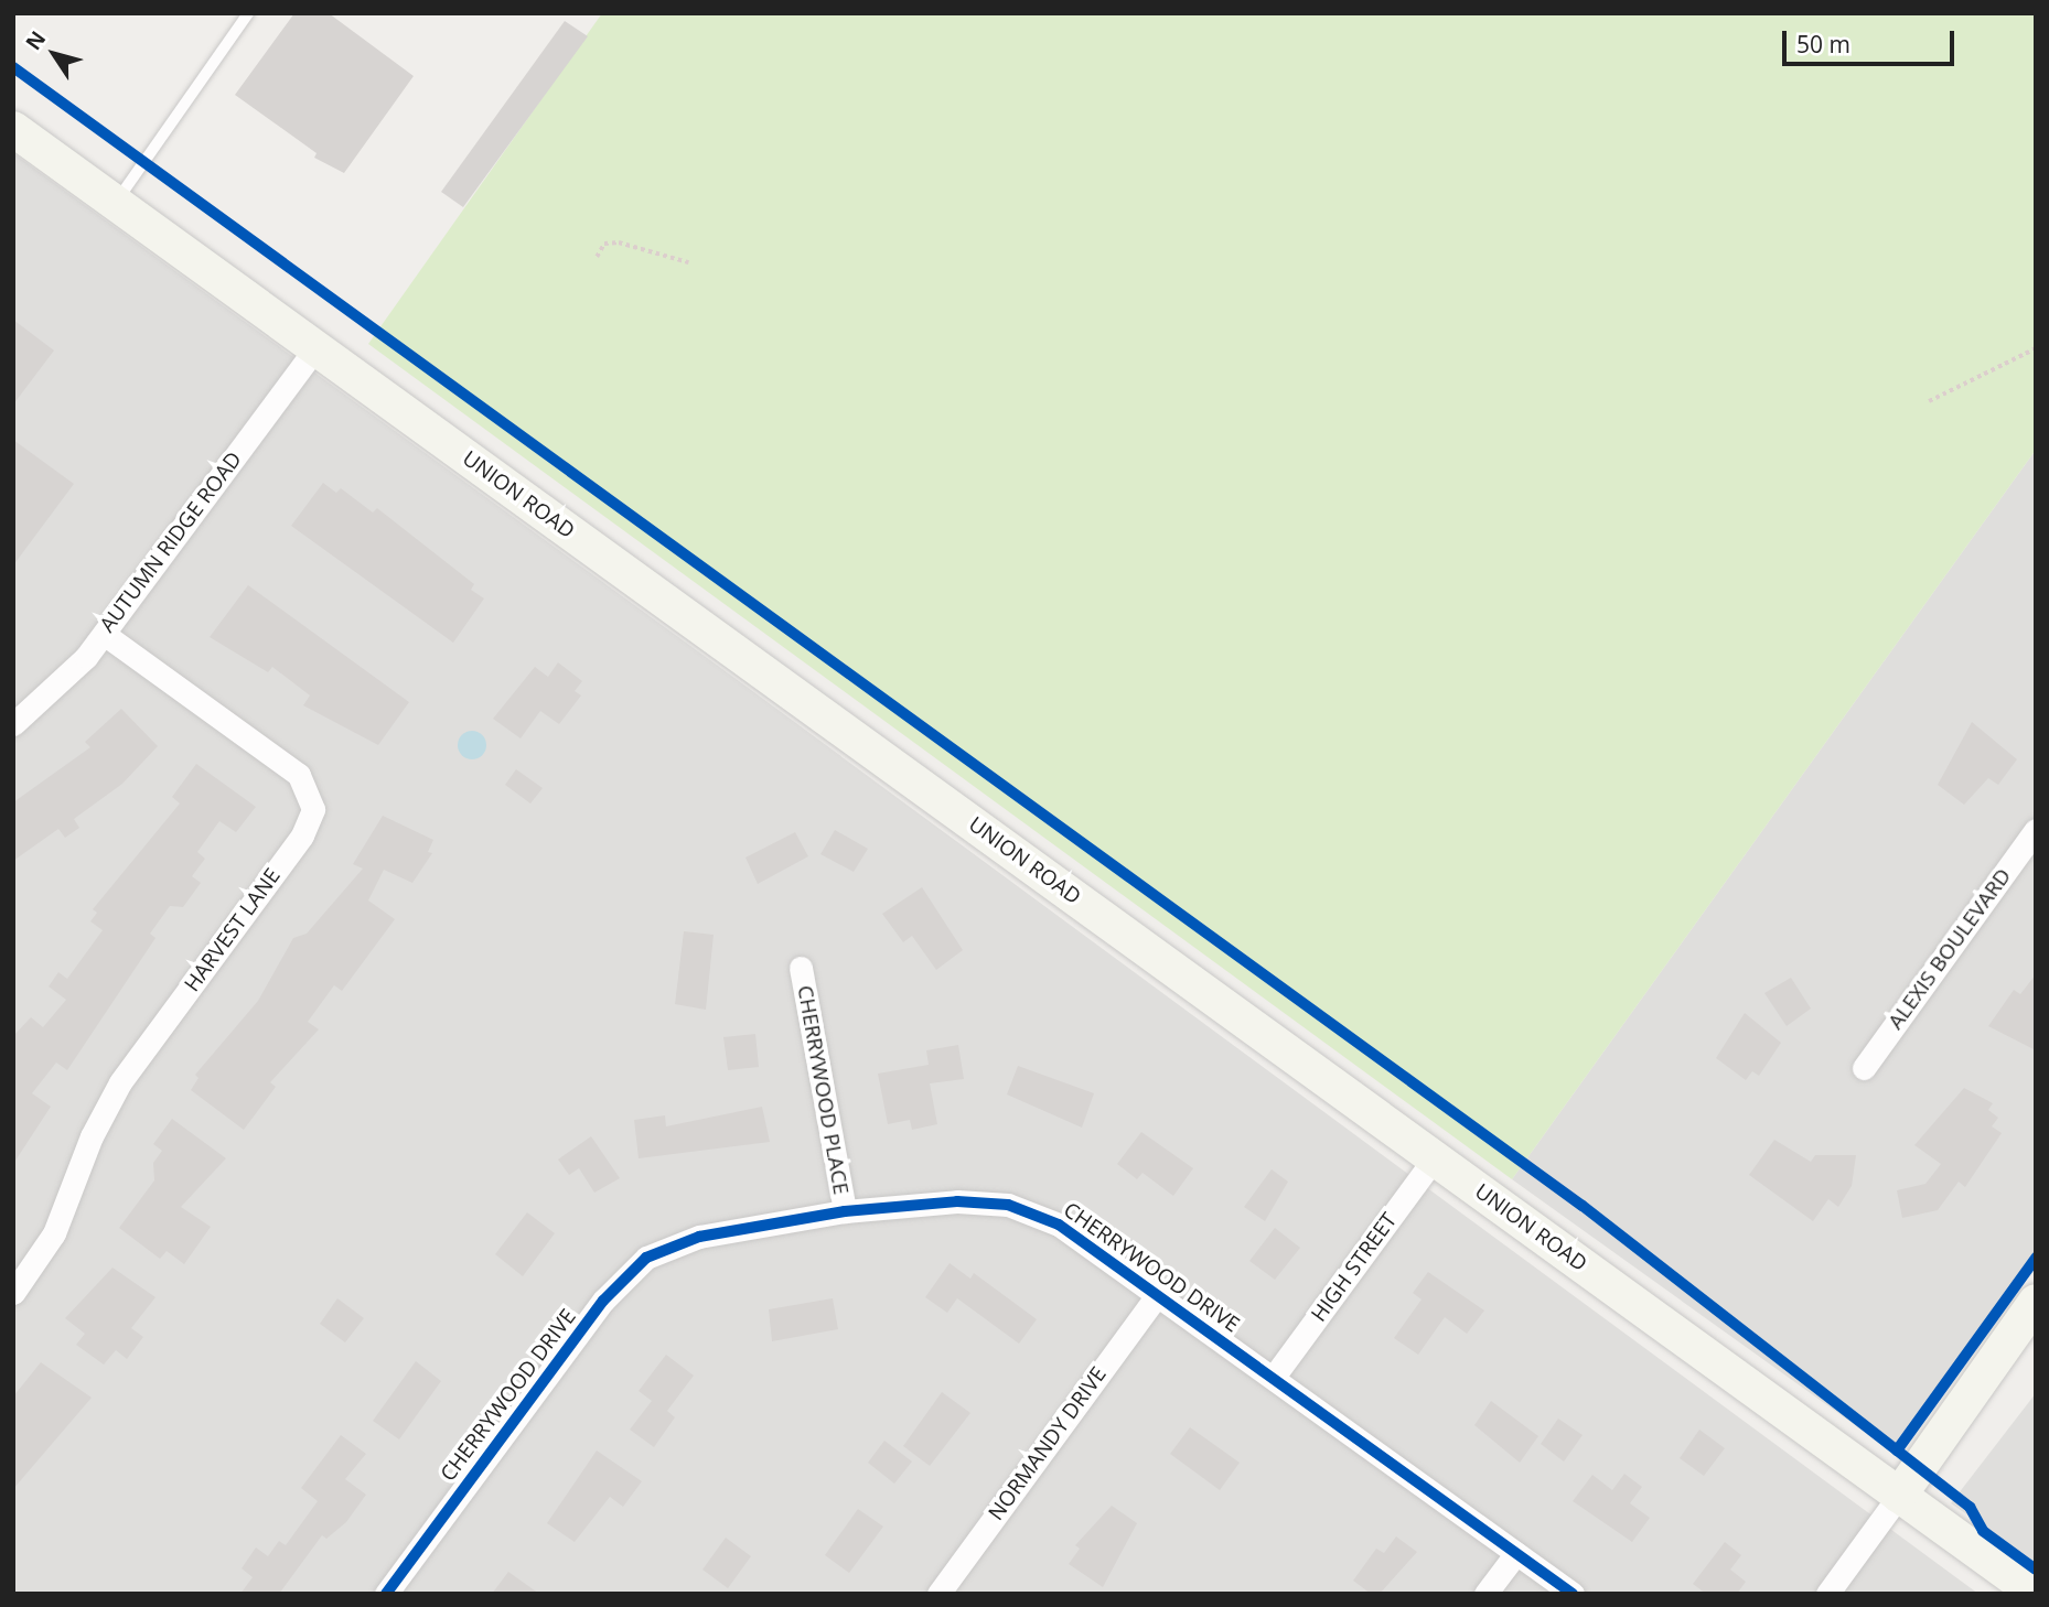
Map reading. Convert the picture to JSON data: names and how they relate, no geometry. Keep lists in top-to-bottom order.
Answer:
{
  "streets": {
    "main road": ["UNION ROAD"],
    "street": [
      "AUTUMN RIDGE ROAD",
      "HARVEST LANE",
      "ALEXIS BOULEVARD",
      "CHERRYWOOD PLACE",
      "CHERRYWOOD DRIVE",
      "HIGH STREET",
      "NORMANDY DRIVE"
    ]
  },
  "crossings": [
    ["UNION ROAD", "AUTUMN RIDGE ROAD"],
    ["UNION ROAD", "HIGH STREET"],
    ["AUTUMN RIDGE ROAD", "HARVEST LANE"],
    ["CHERRYWOOD PLACE", "CHERRYWOOD DRIVE"],
    ["CHERRYWOOD DRIVE", "HIGH STREET"],
    ["CHERRYWOOD DRIVE", "NORMANDY DRIVE"]
  ],
  "scale_bar": "50 m",
  "north": "top left"
}
